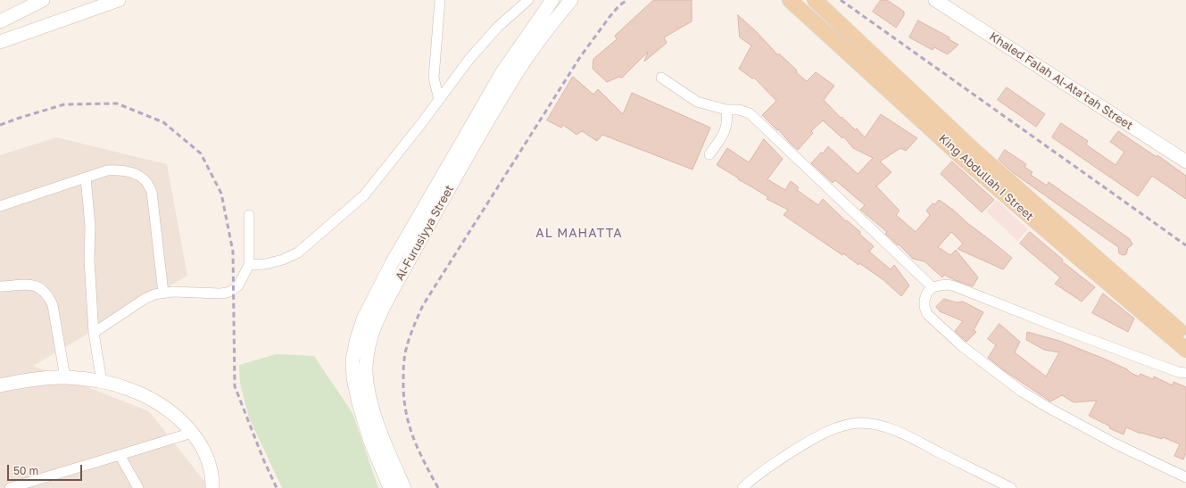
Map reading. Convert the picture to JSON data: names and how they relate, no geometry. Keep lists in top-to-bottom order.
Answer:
{
  "streets": {
    "main road": ["Khaled Falah Al-Ata’tah Street", "King Abdullah I Street", "Al-Furusiyya Street"]
  },
  "districts": ["AL MAHATTA"],
  "scale_bar": "50 m"
}
